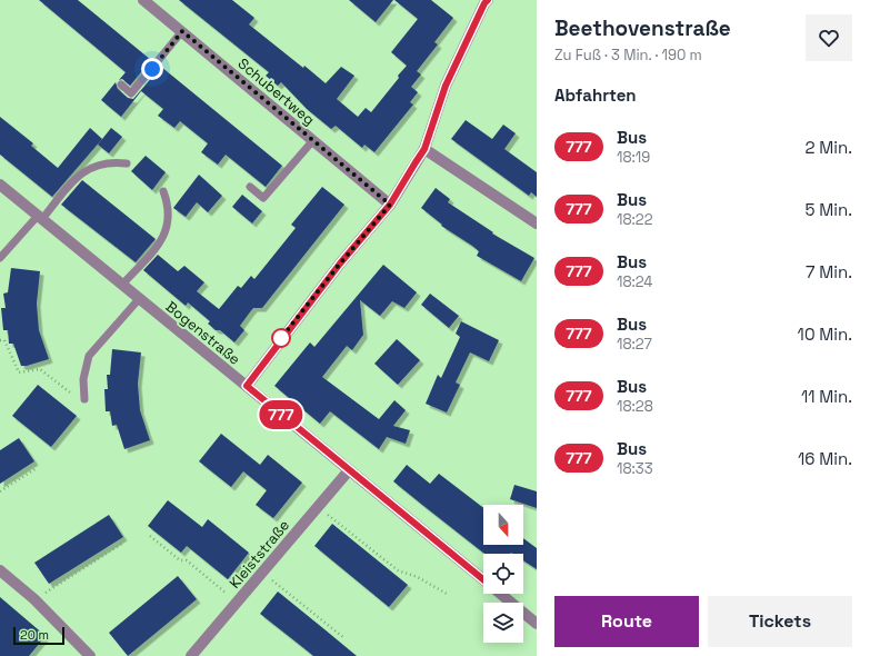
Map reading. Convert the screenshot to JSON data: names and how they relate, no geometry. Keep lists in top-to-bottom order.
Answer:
{
  "streets": {
    "street": ["Schubertweg", "Bogenstraße", "Kleiststraße"]
  },
  "crossings": [
    ["Bogenstraße", "Kleiststraße"]
  ],
  "lines": ["bus line 777"],
  "scale_bar": "20 m",
  "north": "bottom",
  "page": {
    "on_map": "777",
    "heading": [
      ["Beethovenstraße", "Zu Fuß · 3 Min. · 190 m"],
      "Abfahrten"
    ],
    "list": [
      {
        "mark": "777",
        "name": "Bus",
        "note": "18:19",
        "value": "2 Min."
      },
      {
        "mark": "777",
        "name": "Bus",
        "note": "18:22",
        "value": "5 Min."
      },
      {
        "mark": "777",
        "name": "Bus",
        "note": "18:24",
        "value": "7 Min."
      },
      {
        "mark": "777",
        "name": "Bus",
        "note": "18:27",
        "value": "10 Min."
      },
      {
        "mark": "777",
        "name": "Bus",
        "note": "18:28",
        "value": "11 Min."
      },
      {
        "mark": "777",
        "name": "Bus",
        "note": "18:33",
        "value": "16 Min."
      }
    ],
    "buttons": ["Route", "Tickets"],
    "scale": "20 m"
  }
}
